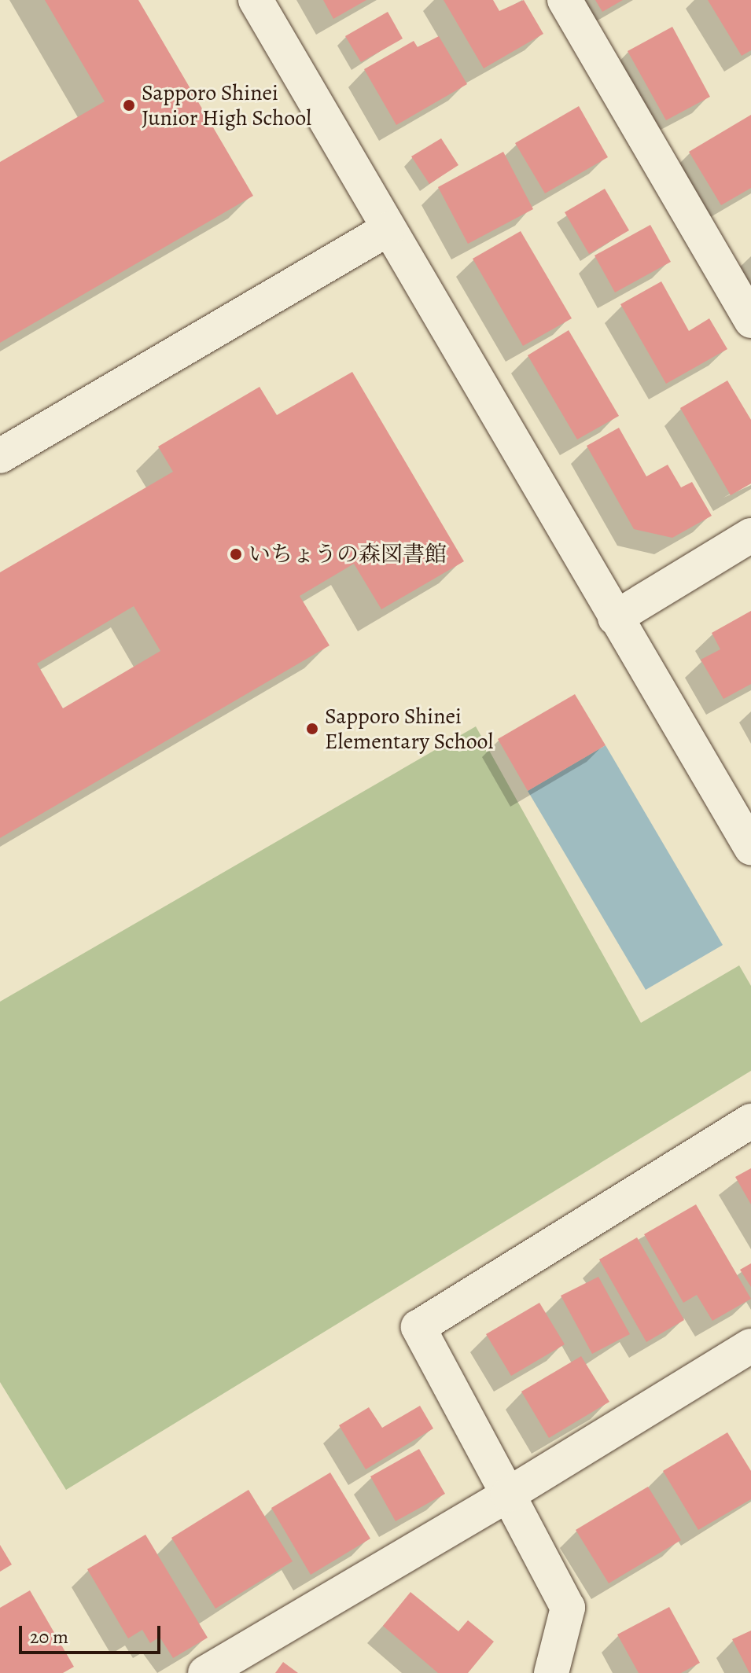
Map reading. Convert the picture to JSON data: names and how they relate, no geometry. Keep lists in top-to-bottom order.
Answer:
{
  "places": ["Sapporo Shinei Junior High School", "いちょうの森図書館", "Sapporo Shinei Elementary School"],
  "scale_bar": "20 m"
}
